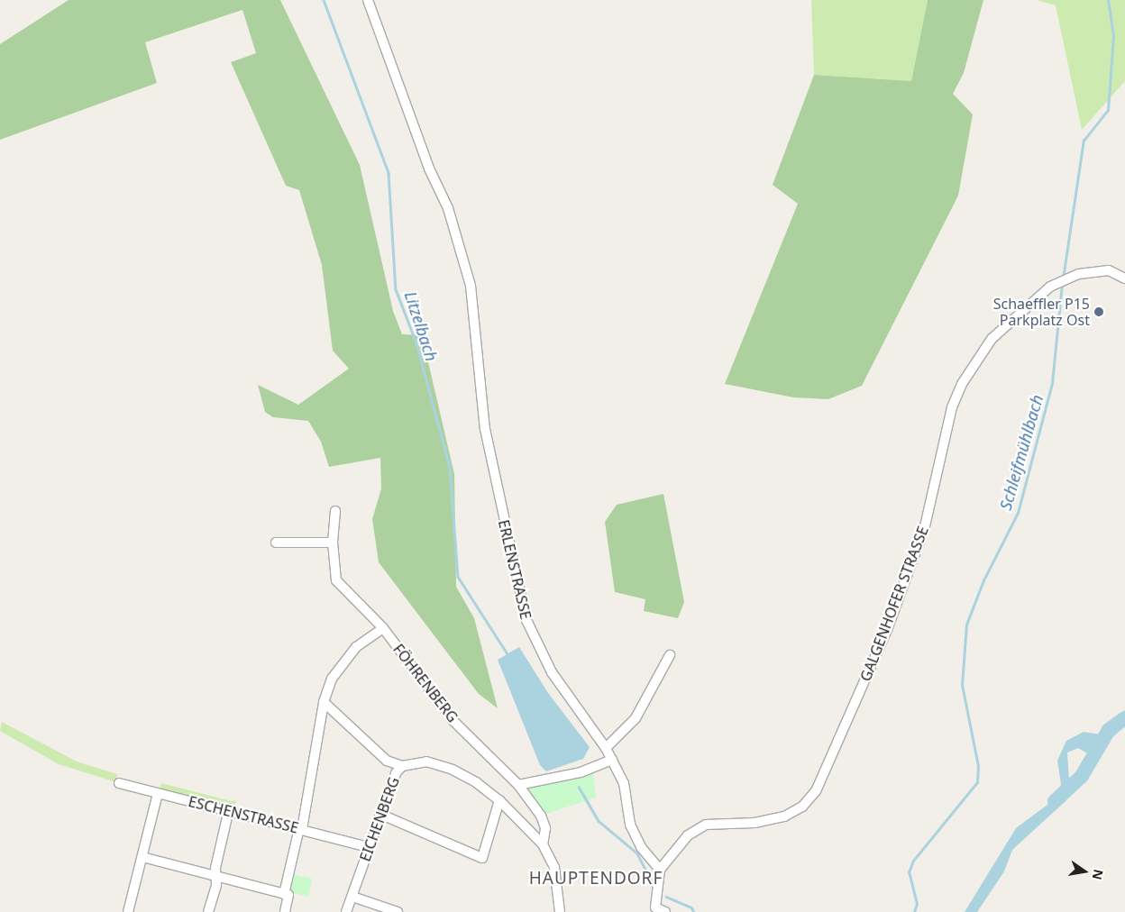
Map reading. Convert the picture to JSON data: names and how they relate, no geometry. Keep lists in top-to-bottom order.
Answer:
{
  "streets": {
    "street": [
      "ERLENSTRASSE",
      "GALGENHOFER STRASSE",
      "FÖHRENBERG",
      "ESCHENSTRASSE",
      "EICHENBERG"
    ]
  },
  "crossings": [
    ["ERLENSTRASSE", "GALGENHOFER STRASSE"],
    ["FÖHRENBERG", "EICHENBERG"],
    ["ESCHENSTRASSE", "EICHENBERG"]
  ],
  "districts": ["HAUPTENDORF"],
  "water": ["Litzelbach", "Schleifmühlbach"],
  "places": ["Schaeffler P15 Parkplatz Ost"],
  "north": "right"
}
